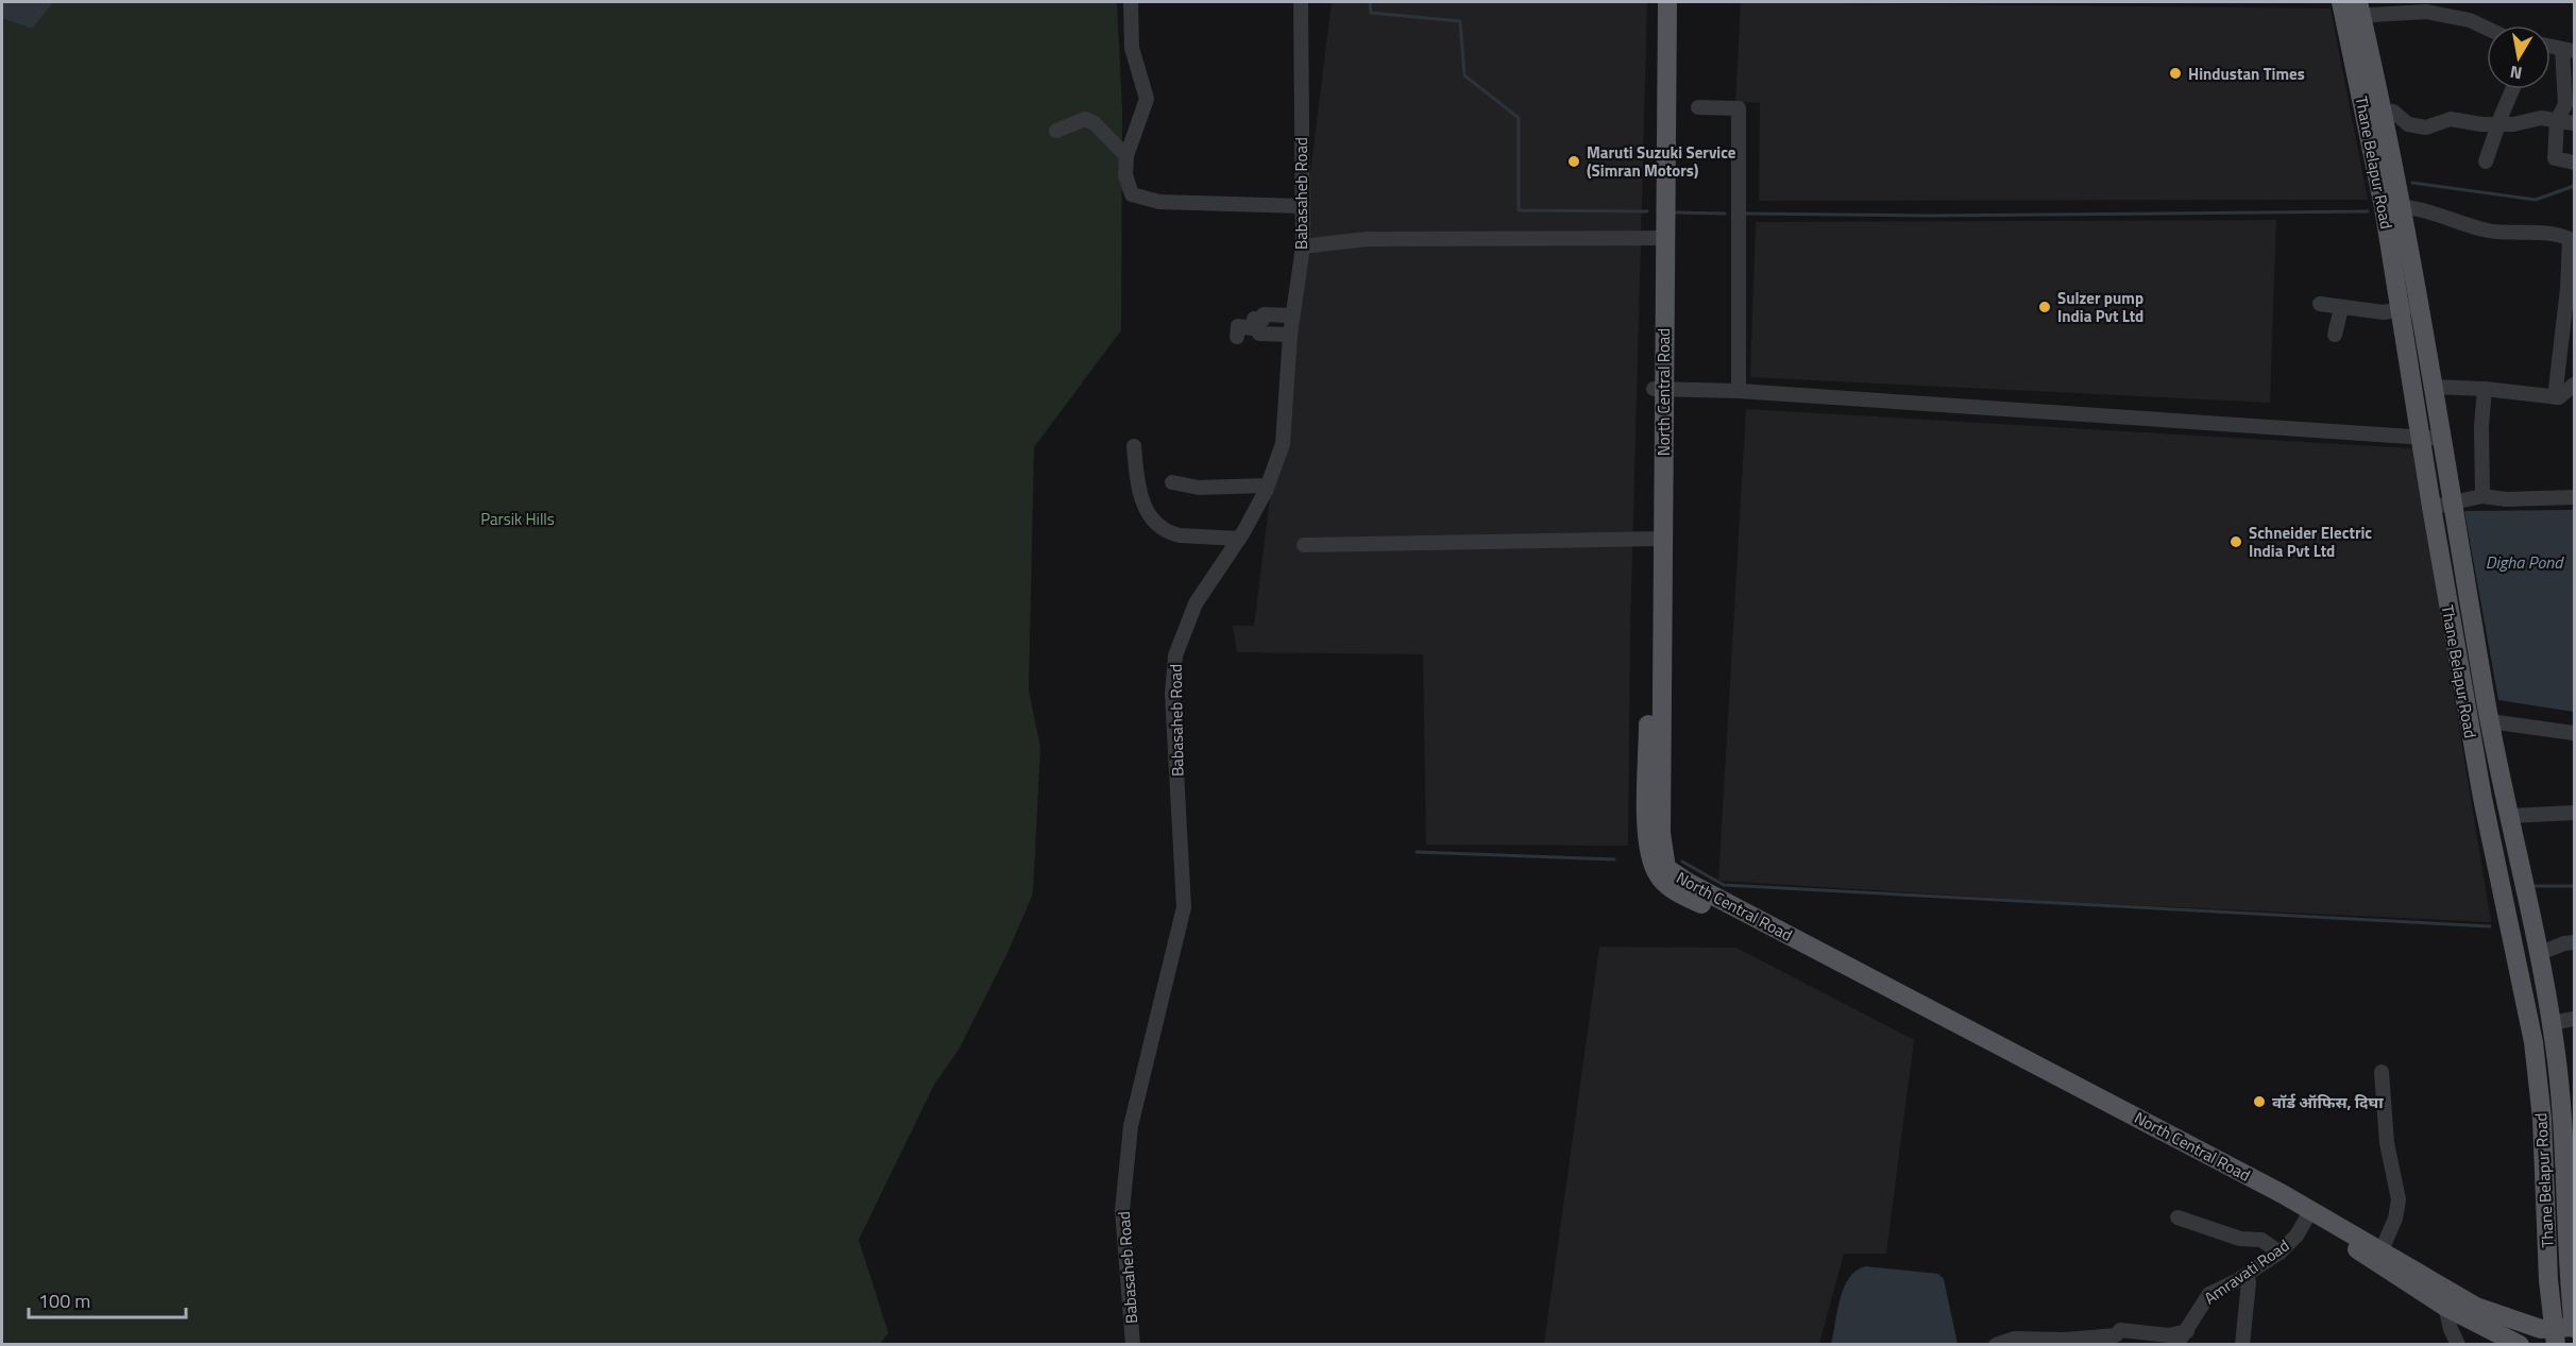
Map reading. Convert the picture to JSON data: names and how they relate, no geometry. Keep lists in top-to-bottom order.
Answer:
{
  "streets": {
    "main road": ["Thane Belapur Road", "North Central Road"],
    "street": ["Babasaheb Road", "Amravati Road"]
  },
  "crossings": [
    ["Thane Belapur Road", "North Central Road"],
    ["North Central Road", "Amravati Road"]
  ],
  "water": ["Digha Pond"],
  "parks": ["Parsik Hills"],
  "places": [
    "Hindustan Times",
    "Maruti Suzuki Service (Simran Motors)",
    "Sulzer pump India Pvt Ltd",
    "Schneider Electric India Pvt Ltd",
    "वॉर्ड ऑफिस, दिघा"
  ],
  "scale_bar": "100 m",
  "north": "bottom"
}
